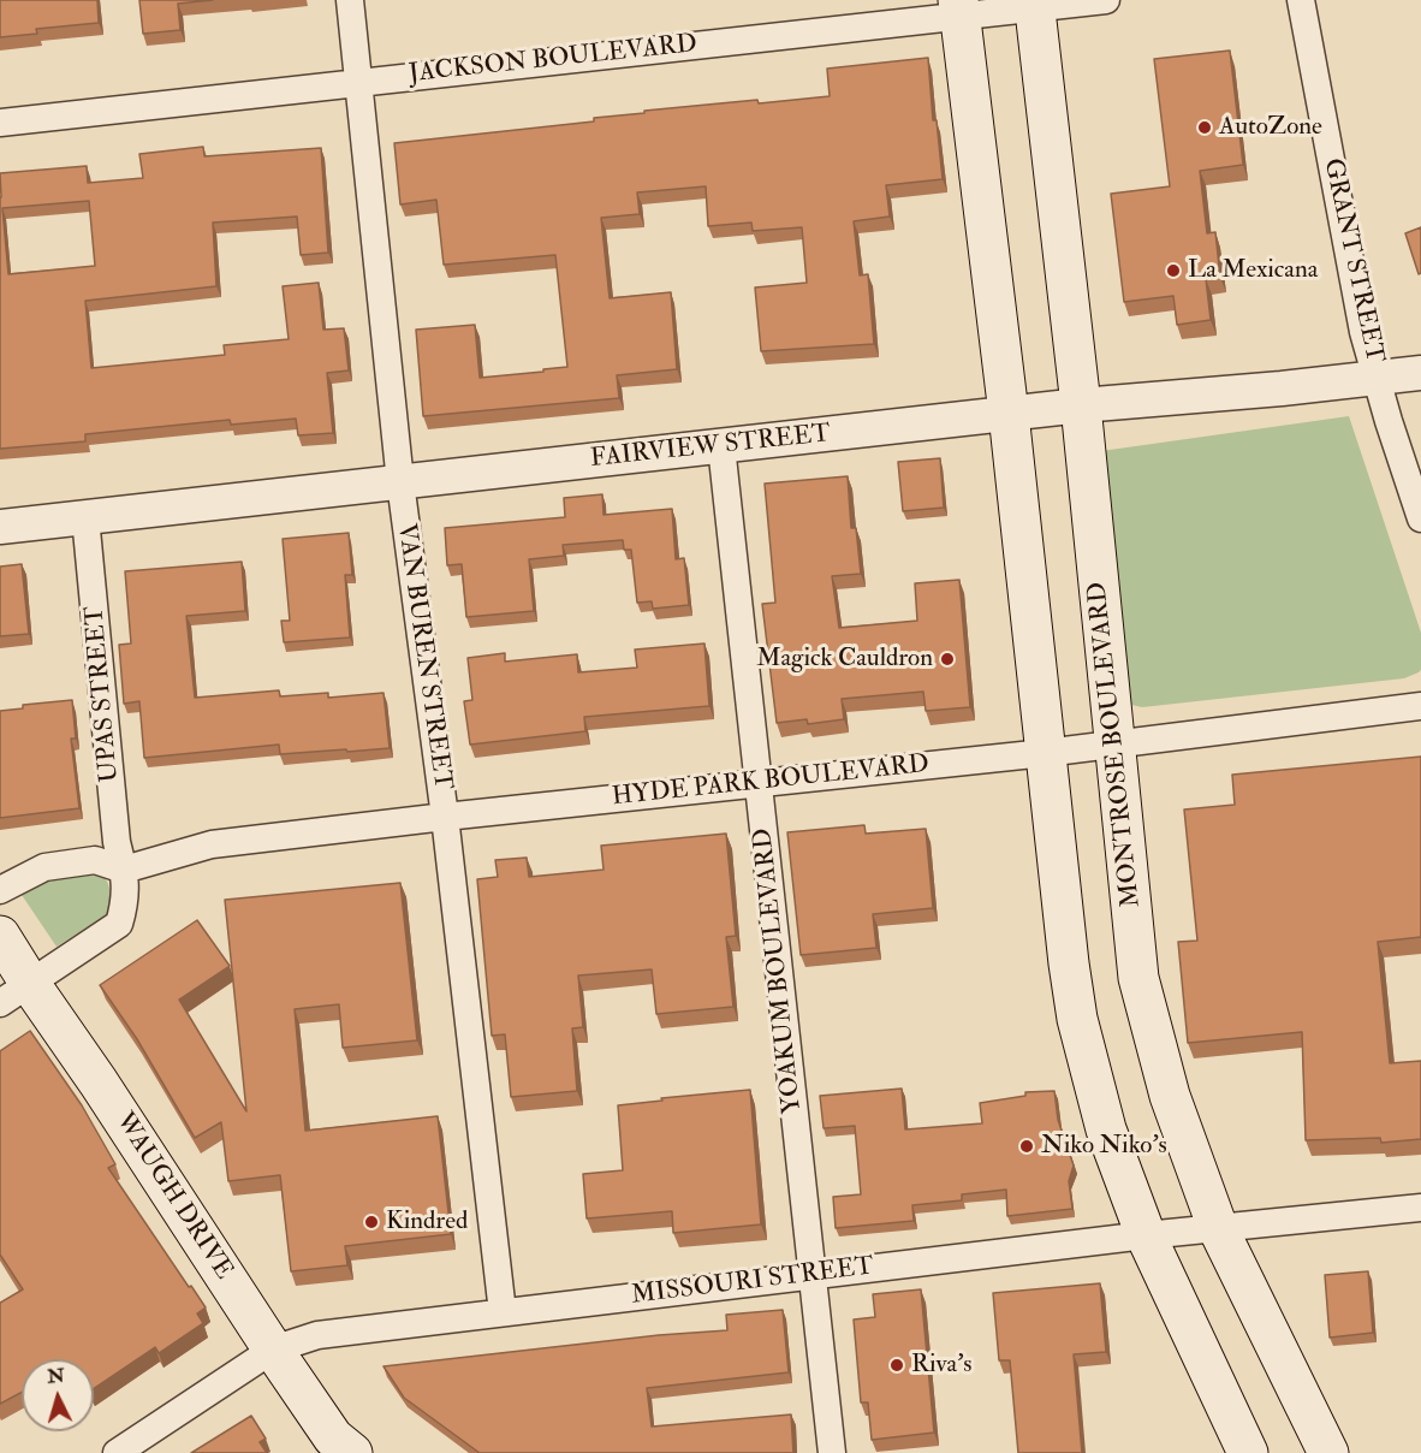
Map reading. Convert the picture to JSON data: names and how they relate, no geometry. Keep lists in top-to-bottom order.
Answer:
{
  "streets": {
    "main road": ["MONTROSE BOULEVARD", "WAUGH DRIVE"],
    "street": [
      "JACKSON BOULEVARD",
      "GRANT STREET",
      "FAIRVIEW STREET",
      "VAN BUREN STREET",
      "UPAS STREET",
      "HYDE PARK BOULEVARD",
      "YOAKUM BOULEVARD",
      "MISSOURI STREET"
    ]
  },
  "crossings": [
    ["JACKSON BOULEVARD", "VAN BUREN STREET"],
    ["JACKSON BOULEVARD", "MONTROSE BOULEVARD"],
    ["GRANT STREET", "FAIRVIEW STREET"],
    ["FAIRVIEW STREET", "VAN BUREN STREET"],
    ["FAIRVIEW STREET", "UPAS STREET"],
    ["FAIRVIEW STREET", "MONTROSE BOULEVARD"],
    ["FAIRVIEW STREET", "YOAKUM BOULEVARD"],
    ["VAN BUREN STREET", "HYDE PARK BOULEVARD"],
    ["VAN BUREN STREET", "MISSOURI STREET"],
    ["UPAS STREET", "HYDE PARK BOULEVARD"],
    ["MONTROSE BOULEVARD", "HYDE PARK BOULEVARD"],
    ["MONTROSE BOULEVARD", "MISSOURI STREET"],
    ["HYDE PARK BOULEVARD", "YOAKUM BOULEVARD"],
    ["YOAKUM BOULEVARD", "MISSOURI STREET"],
    ["WAUGH DRIVE", "MISSOURI STREET"]
  ],
  "places": [
    "AutoZone",
    "La Mexicana",
    "Magick Cauldron",
    "Niko Niko's",
    "Kindred",
    "Riva's"
  ],
  "north": "top"
}
